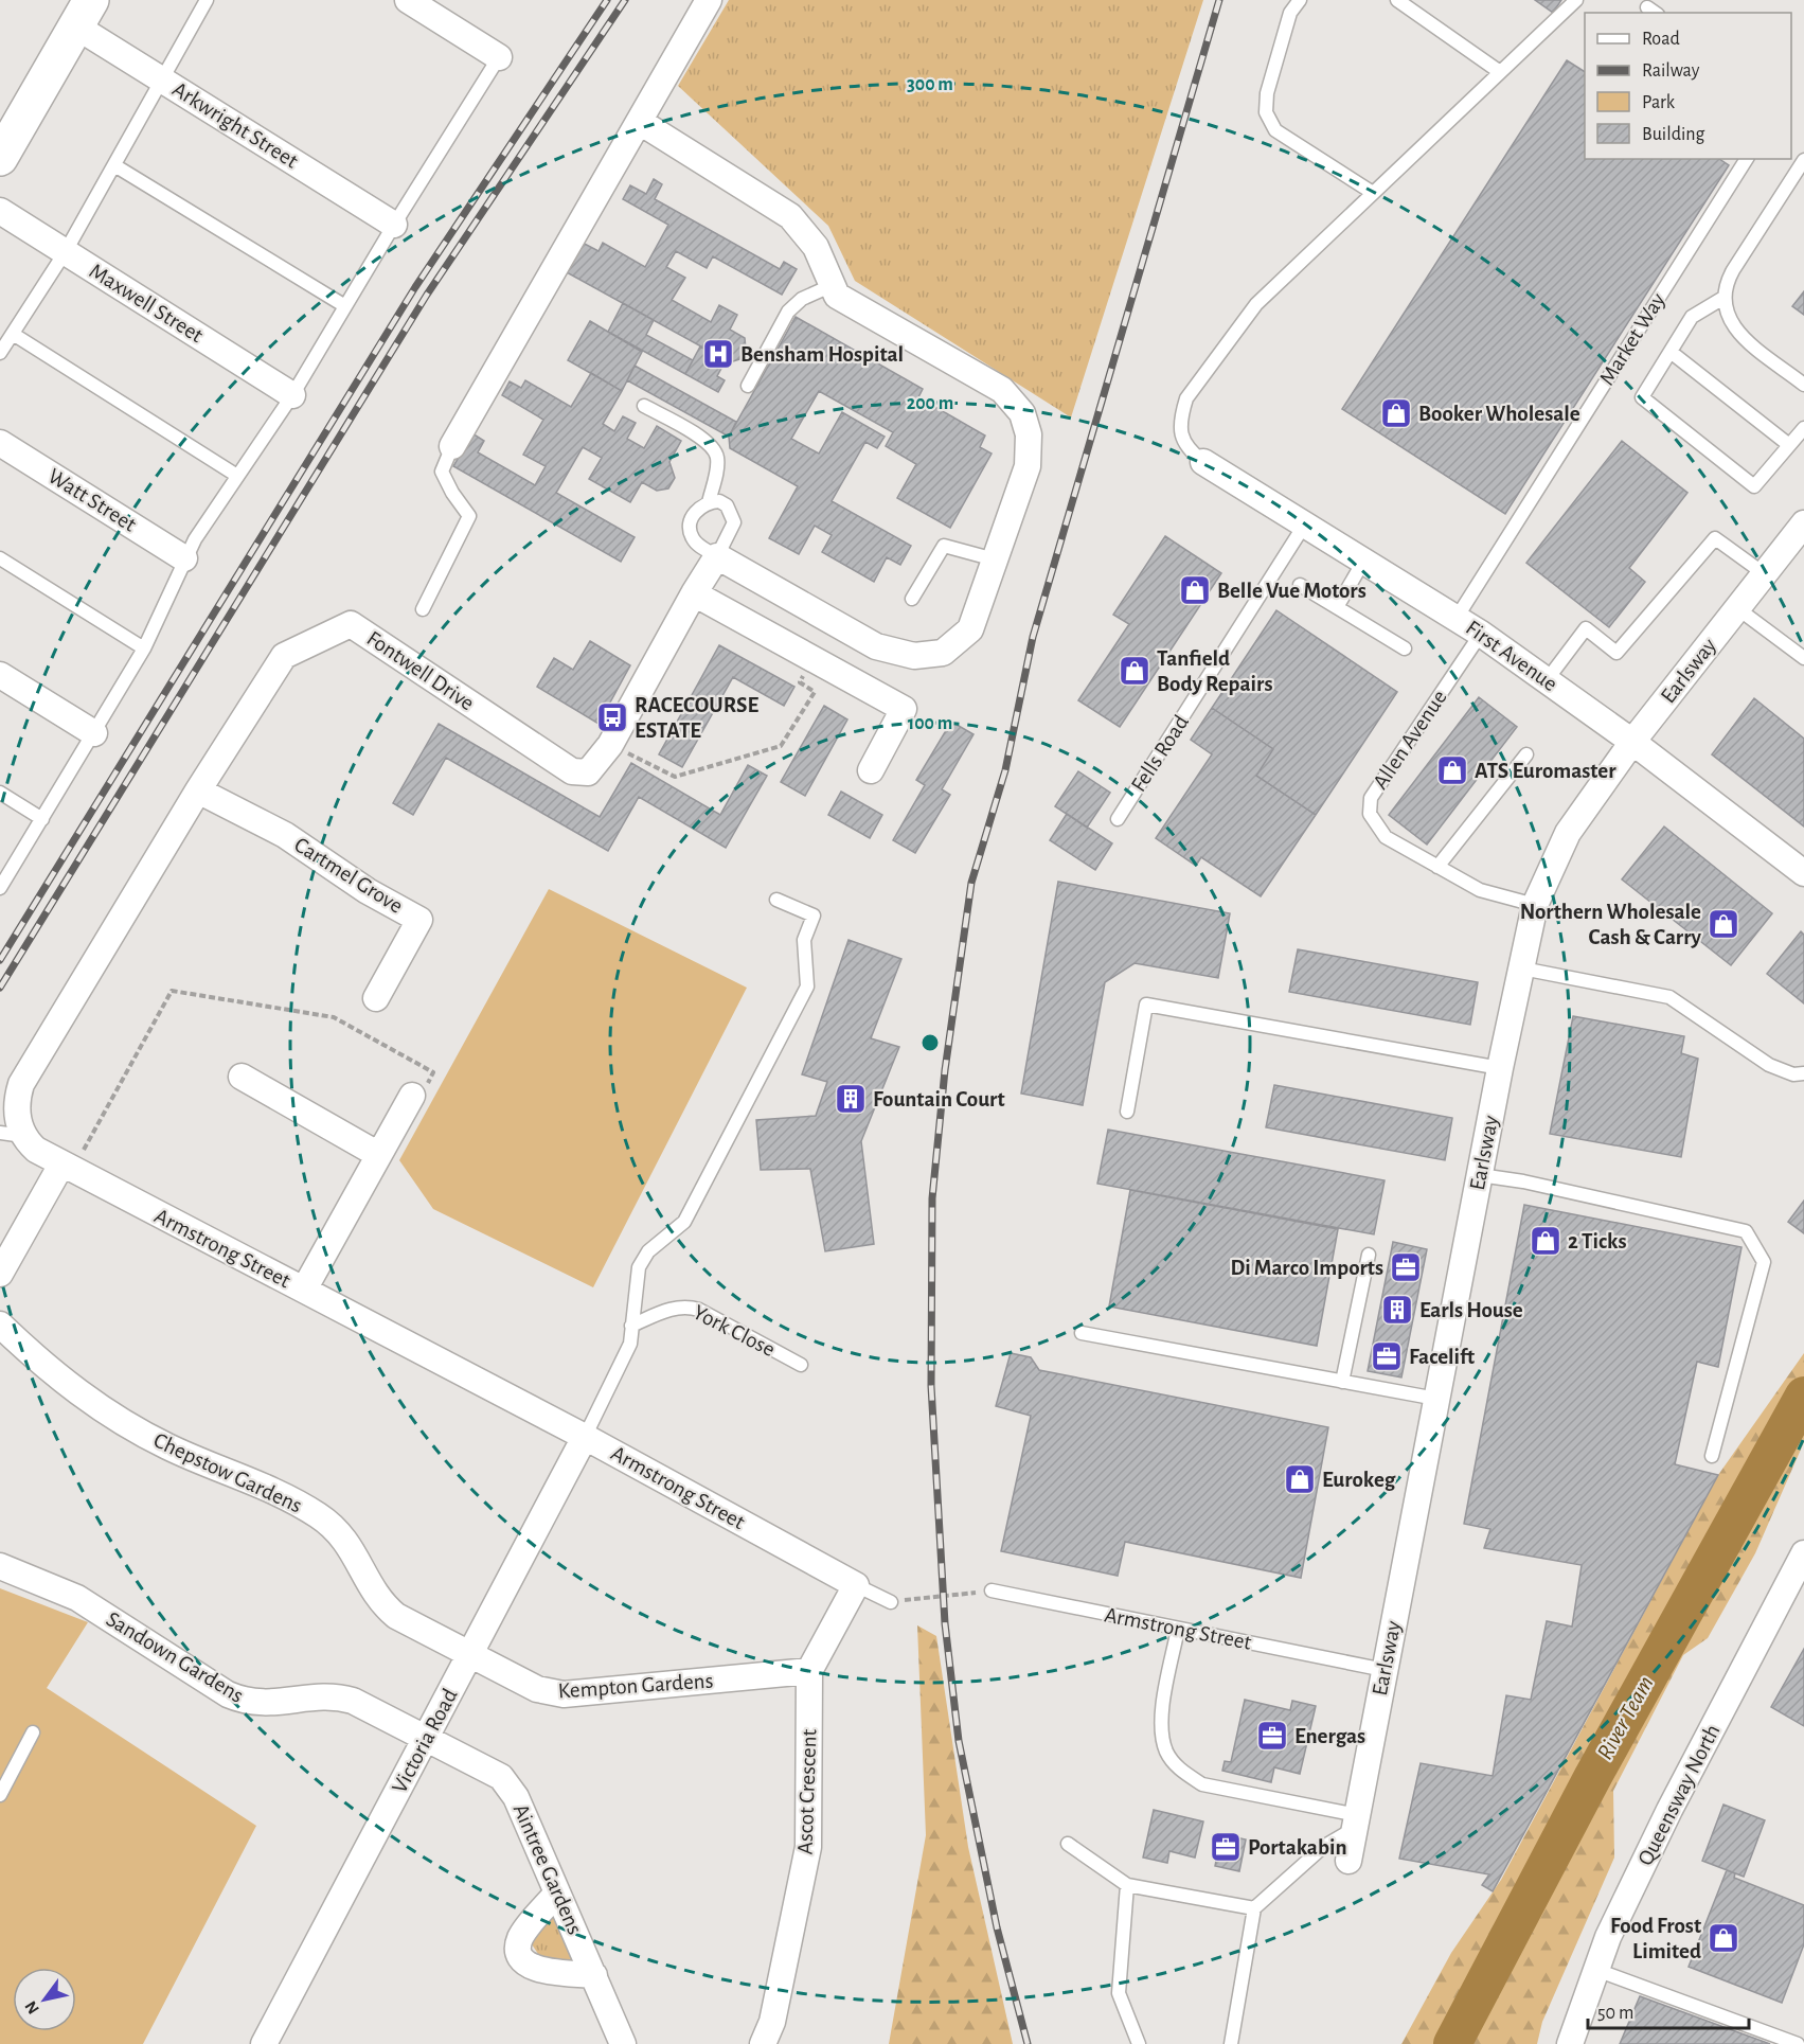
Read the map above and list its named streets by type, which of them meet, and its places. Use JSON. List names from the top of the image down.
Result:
{
  "streets": {
    "street": [
      "Arkwright Street",
      "Maxwell Street",
      "Watt Street",
      "First Avenue",
      "Fontwell Drive",
      "Earlsway",
      "Cartmel Grove",
      "Armstrong Street",
      "Chepstow Gardens",
      "Sandown Gardens",
      "Kempton Gardens",
      "Victoria Road",
      "Ascot Crescent",
      "Queensway North",
      "Aintree Gardens"
    ],
    "lane": [
      "Market Way",
      "Allen Avenue",
      "Fells Road",
      "York Close"
    ]
  },
  "crossings": [
    ["Market Way", "First Avenue"],
    ["First Avenue", "Earlsway"],
    ["First Avenue", "Allen Avenue"],
    ["First Avenue", "Fells Road"],
    ["Fontwell Drive", "Cartmel Grove"],
    ["Fontwell Drive", "Armstrong Street"],
    ["Earlsway", "Allen Avenue"],
    ["Earlsway", "Armstrong Street"],
    ["Armstrong Street", "Victoria Road"],
    ["Armstrong Street", "Ascot Crescent"],
    ["Chepstow Gardens", "Kempton Gardens"],
    ["Chepstow Gardens", "Victoria Road"],
    ["Sandown Gardens", "Victoria Road"],
    ["Sandown Gardens", "Aintree Gardens"],
    ["Kempton Gardens", "Victoria Road"],
    ["Kempton Gardens", "Ascot Crescent"],
    ["Victoria Road", "Aintree Gardens"]
  ],
  "water": ["River Team"],
  "places": {
    "hospital": ["Bensham Hospital"],
    "shop": [
      "Booker Wholesale",
      "Belle Vue Motors",
      "Tanfield Body Repairs",
      "ATS Euromaster",
      "Northern Wholesale Cash & Carry",
      "2 Ticks",
      "Eurokeg",
      "Food Frost Limited"
    ],
    "bus stop": ["RACECOURSE ESTATE"],
    "building": ["Fountain Court", "Earls House"],
    "office": [
      "Di Marco Imports",
      "Facelift",
      "Energas",
      "Portakabin"
    ]
  },
  "legend": [
    "Road",
    "Railway",
    "Park",
    "Building"
  ],
  "scale_bar": "50 m",
  "north": "bottom left",
  "rings": ["300 m", "200 m", "100 m"]
}
